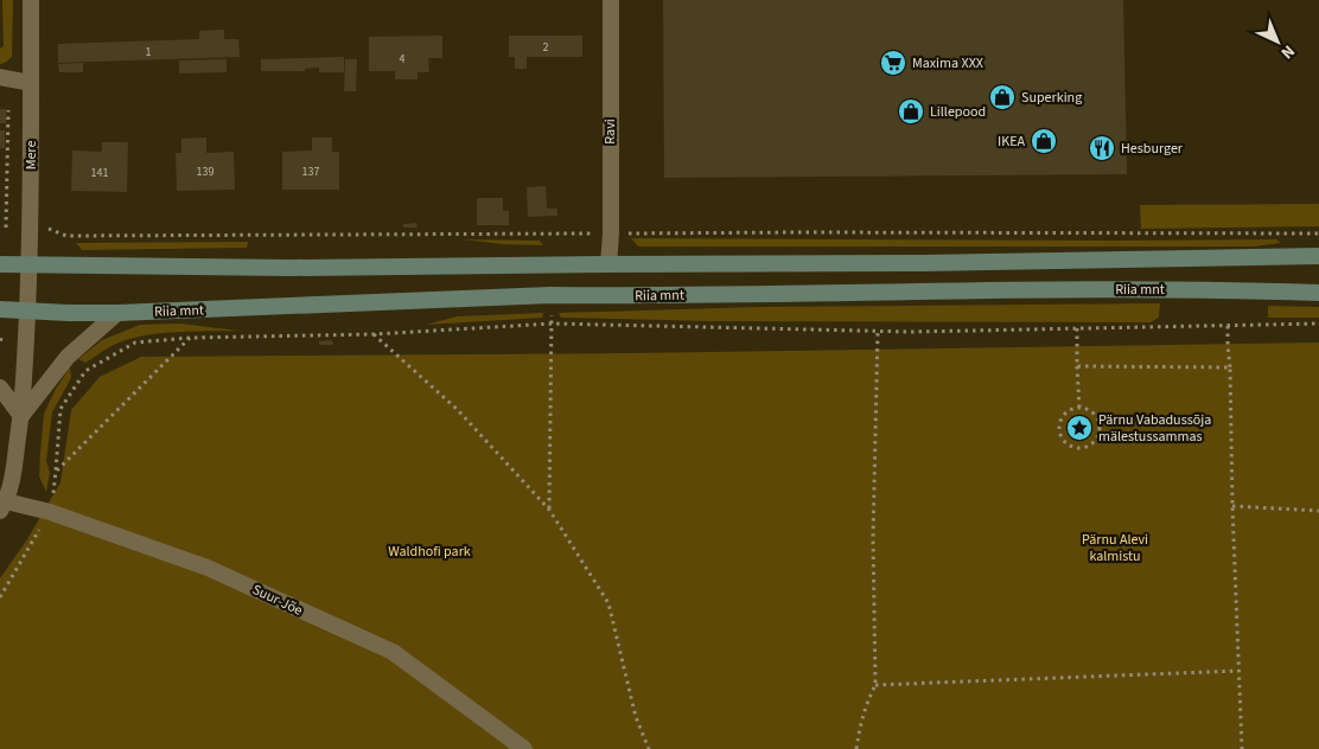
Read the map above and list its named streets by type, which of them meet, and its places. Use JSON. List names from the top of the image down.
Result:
{
  "streets": {
    "main road": ["Riia mnt"],
    "street": ["Ravi", "Mere", "Suur-Jõe"]
  },
  "crossings": [
    ["Ravi", "Riia mnt"],
    ["Mere", "Riia mnt"],
    ["Mere", "Suur-Jõe"],
    ["Riia mnt", "Suur-Jõe"]
  ],
  "parks": ["Pärnu Alevi kalmistu", "Waldhofi park"],
  "places": {
    "supermarket": ["Maxima XXX"],
    "shop": ["Superking", "Lillepood", "IKEA"],
    "restaurant": ["Hesburger"],
    "place": ["Pärnu Vabadussõja mälestussammas"]
  },
  "house_numbers": [
    "2",
    "1",
    "4",
    "139",
    "137",
    "141"
  ],
  "north": "bottom right"
}
